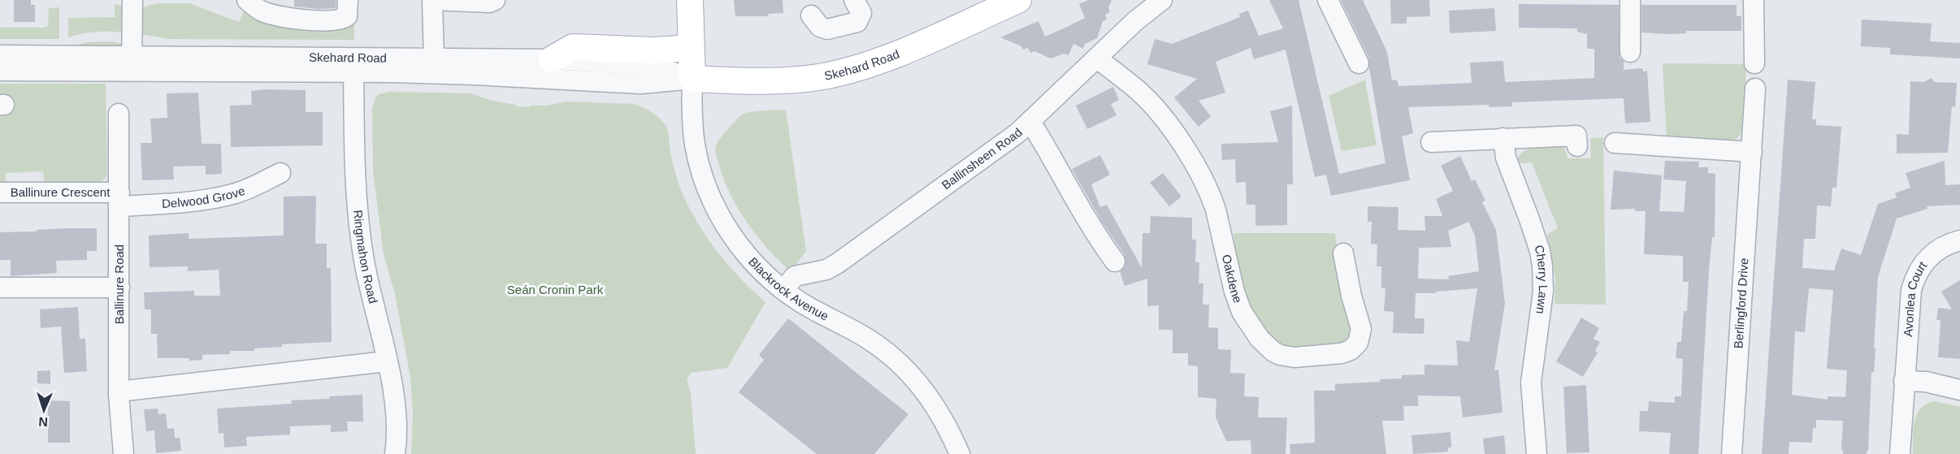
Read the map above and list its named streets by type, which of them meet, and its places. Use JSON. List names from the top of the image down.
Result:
{
  "streets": {
    "main road": ["Skehard Road"],
    "street": [
      "Ballinsheen Road",
      "Ballinure Crescent",
      "Delwood Grove",
      "Ringmahon Road",
      "Cherry Lawn",
      "Oakdene",
      "Ballinure Road",
      "Blackrock Avenue",
      "Avonlea Court",
      "Berlingford Drive"
    ]
  },
  "crossings": [
    ["Skehard Road", "Ringmahon Road"],
    ["Skehard Road", "Blackrock Avenue"],
    ["Ballinsheen Road", "Oakdene"],
    ["Ballinsheen Road", "Blackrock Avenue"],
    ["Ballinure Crescent", "Delwood Grove"],
    ["Ballinure Crescent", "Ballinure Road"],
    ["Delwood Grove", "Ballinure Road"]
  ],
  "parks": ["Seán Cronin Park"],
  "north": "bottom"
}
